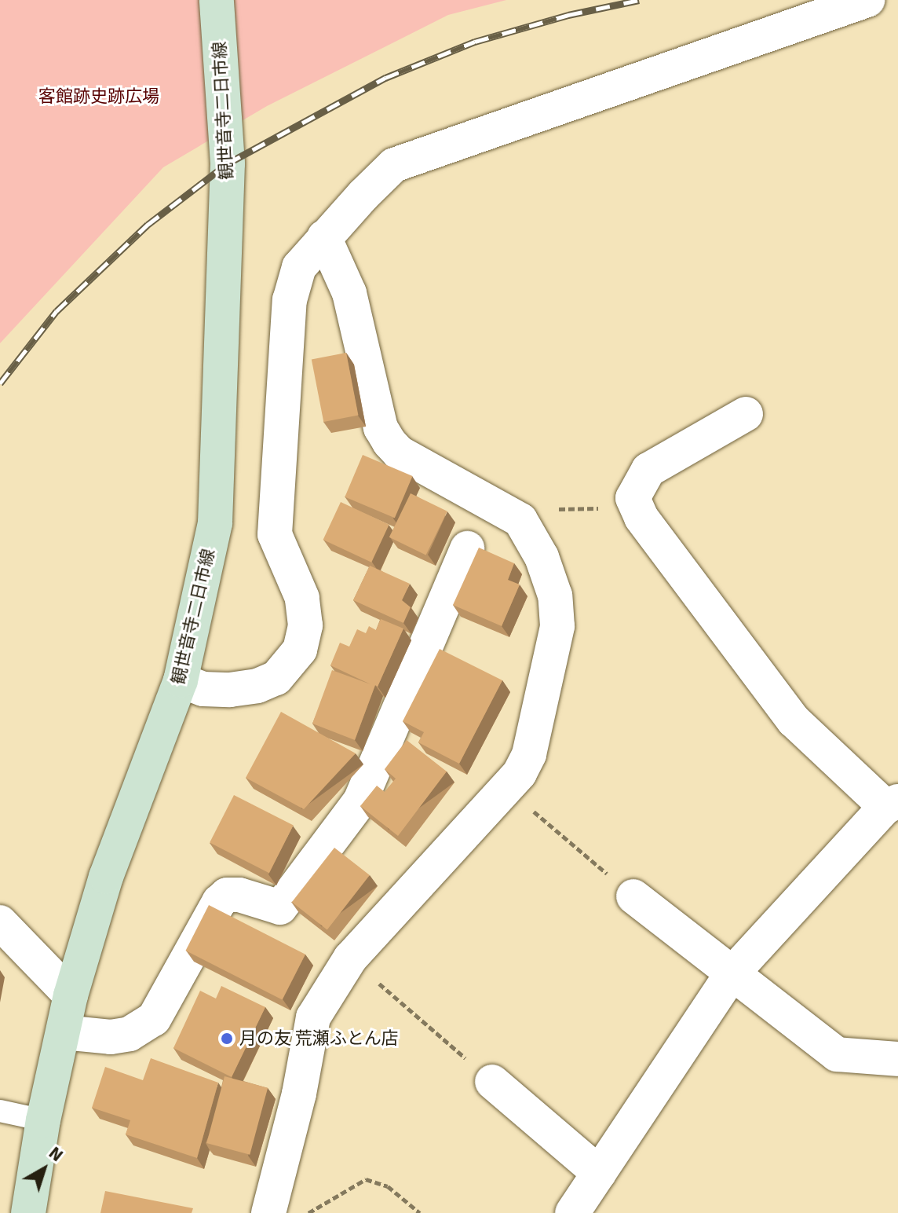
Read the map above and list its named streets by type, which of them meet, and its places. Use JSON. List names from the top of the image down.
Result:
{
  "streets": {
    "main road": ["観世音寺二日市線"]
  },
  "parks": ["客館跡史跡広場"],
  "places": ["月の友 荒瀬ふとん店"],
  "north": "top right"
}
